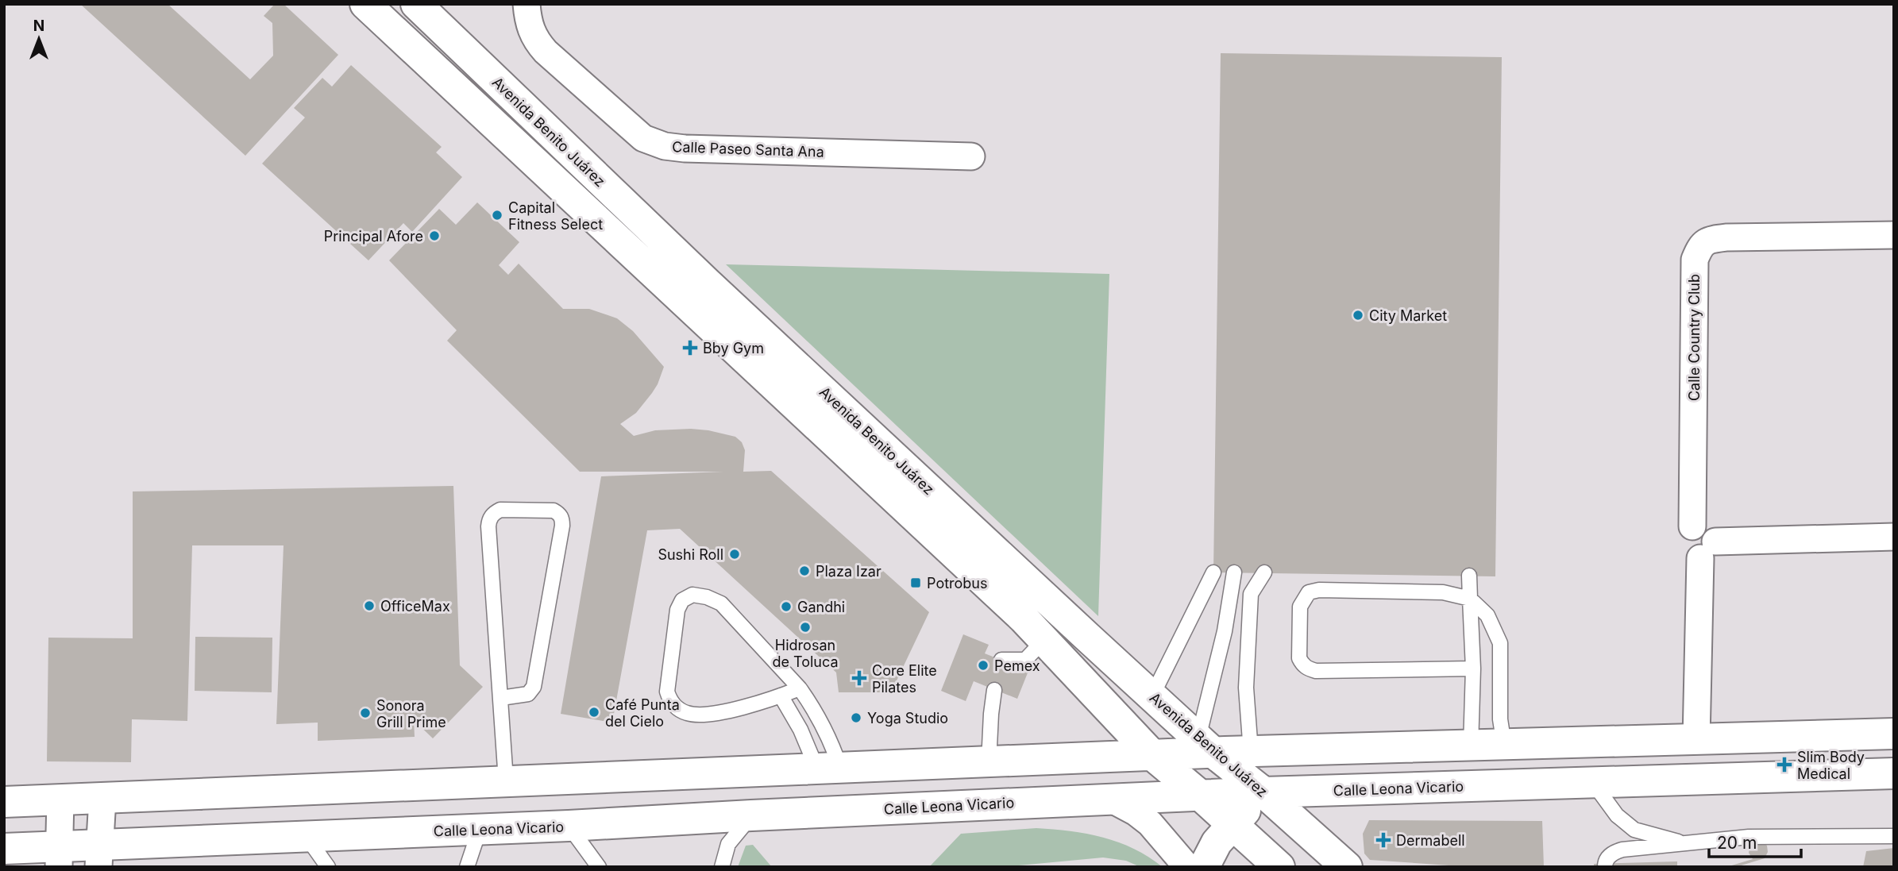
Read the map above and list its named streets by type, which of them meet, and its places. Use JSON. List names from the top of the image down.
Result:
{
  "streets": {
    "main road": ["Avenida Benito Juárez", "Calle Leona Vicario"],
    "street": ["Calle Paseo Santa Ana", "Calle Country Club"]
  },
  "crossings": [
    ["Avenida Benito Juárez", "Calle Leona Vicario"]
  ],
  "places": {
    "other": [
      "Capital Fitness Select",
      "Principal Afore",
      "City Market",
      "Sushi Roll",
      "Plaza Izar",
      "OfficeMax",
      "Gandhi",
      "Hidrosan de Toluca",
      "Pemex",
      "Café Punta del Cielo",
      "Sonora Grill Prime",
      "Yoga Studio"
    ],
    "health": [
      "Bby Gym",
      "Core Elite Pilates",
      "Slim Body Medical",
      "Dermabell"
    ],
    "transit": ["Potrobus"]
  },
  "scale_bar": "20 m",
  "north": "top"
}
